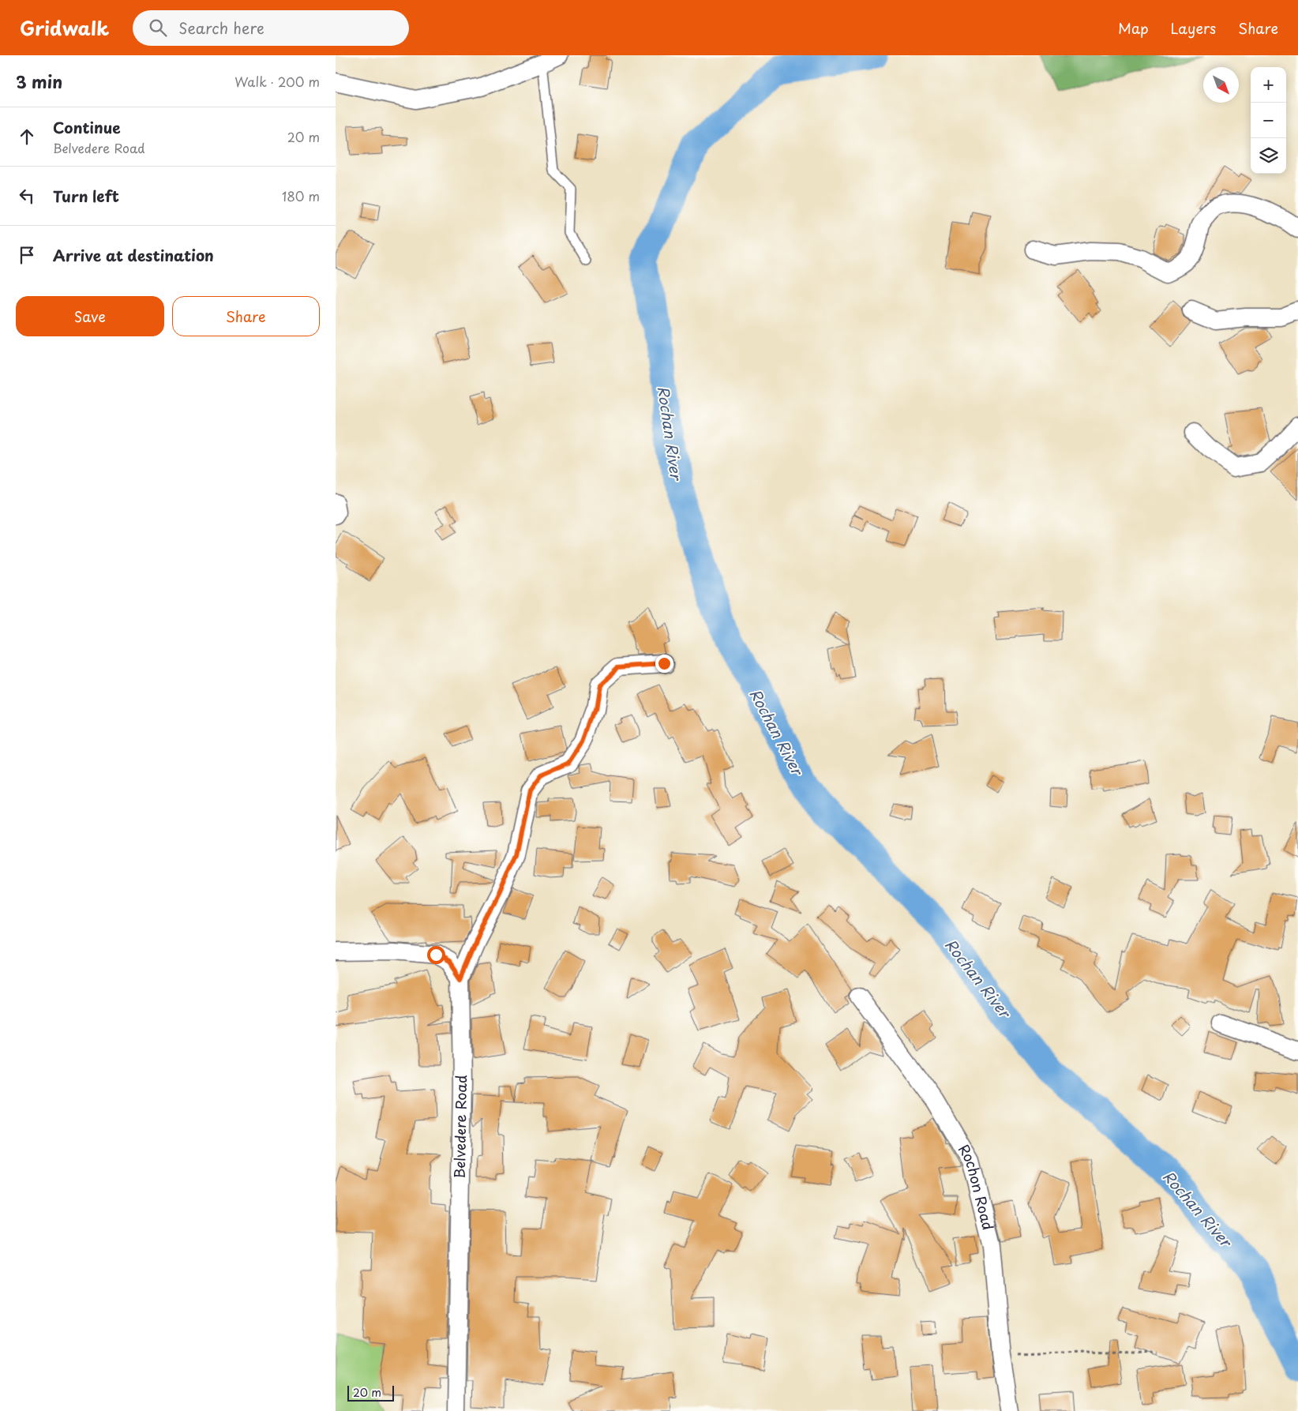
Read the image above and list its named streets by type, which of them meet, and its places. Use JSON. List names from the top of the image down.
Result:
{
  "streets": {
    "street": ["Belvedere Road", "Rochon Road"]
  },
  "water": ["Rochan River"],
  "scale_bar": "20 m",
  "north": "bottom right",
  "page": {
    "header": "Gridwalk",
    "search": "Search here",
    "nav": ["Map", "Layers", "Share"],
    "heading": ["3 min", "Walk · 200 m"],
    "map_buttons": ["+", "−"],
    "list": [
      ["Continue", "Belvedere Road", "20 m"],
      ["Turn left", "180 m"],
      "Arrive at destination"
    ],
    "buttons": ["Save", "Share"],
    "scale": "20 m"
  }
}
